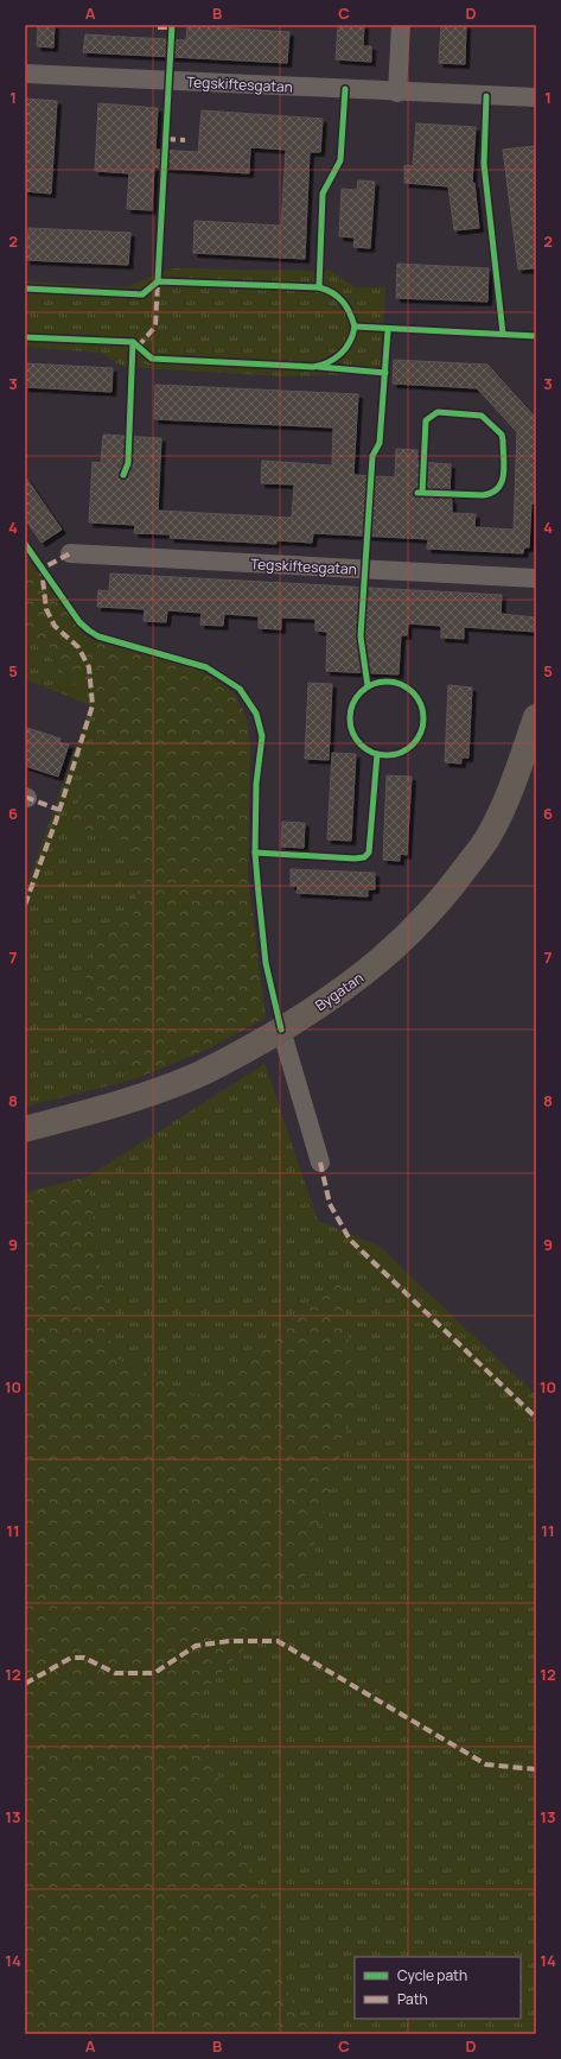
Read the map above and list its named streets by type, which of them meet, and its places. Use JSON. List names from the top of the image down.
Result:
{
  "streets": {
    "street": ["Tegskiftesgatan", "Bygatan"]
  },
  "legend": ["Cycle path", "Path"],
  "grid": {
    "columns": [
      "A",
      "B",
      "C",
      "D"
    ],
    "rows": [
      "1",
      "2",
      "3",
      "4",
      "5",
      "6",
      "7",
      "8",
      "9",
      "10",
      "11",
      "12",
      "13",
      "14"
    ]
  }
}
